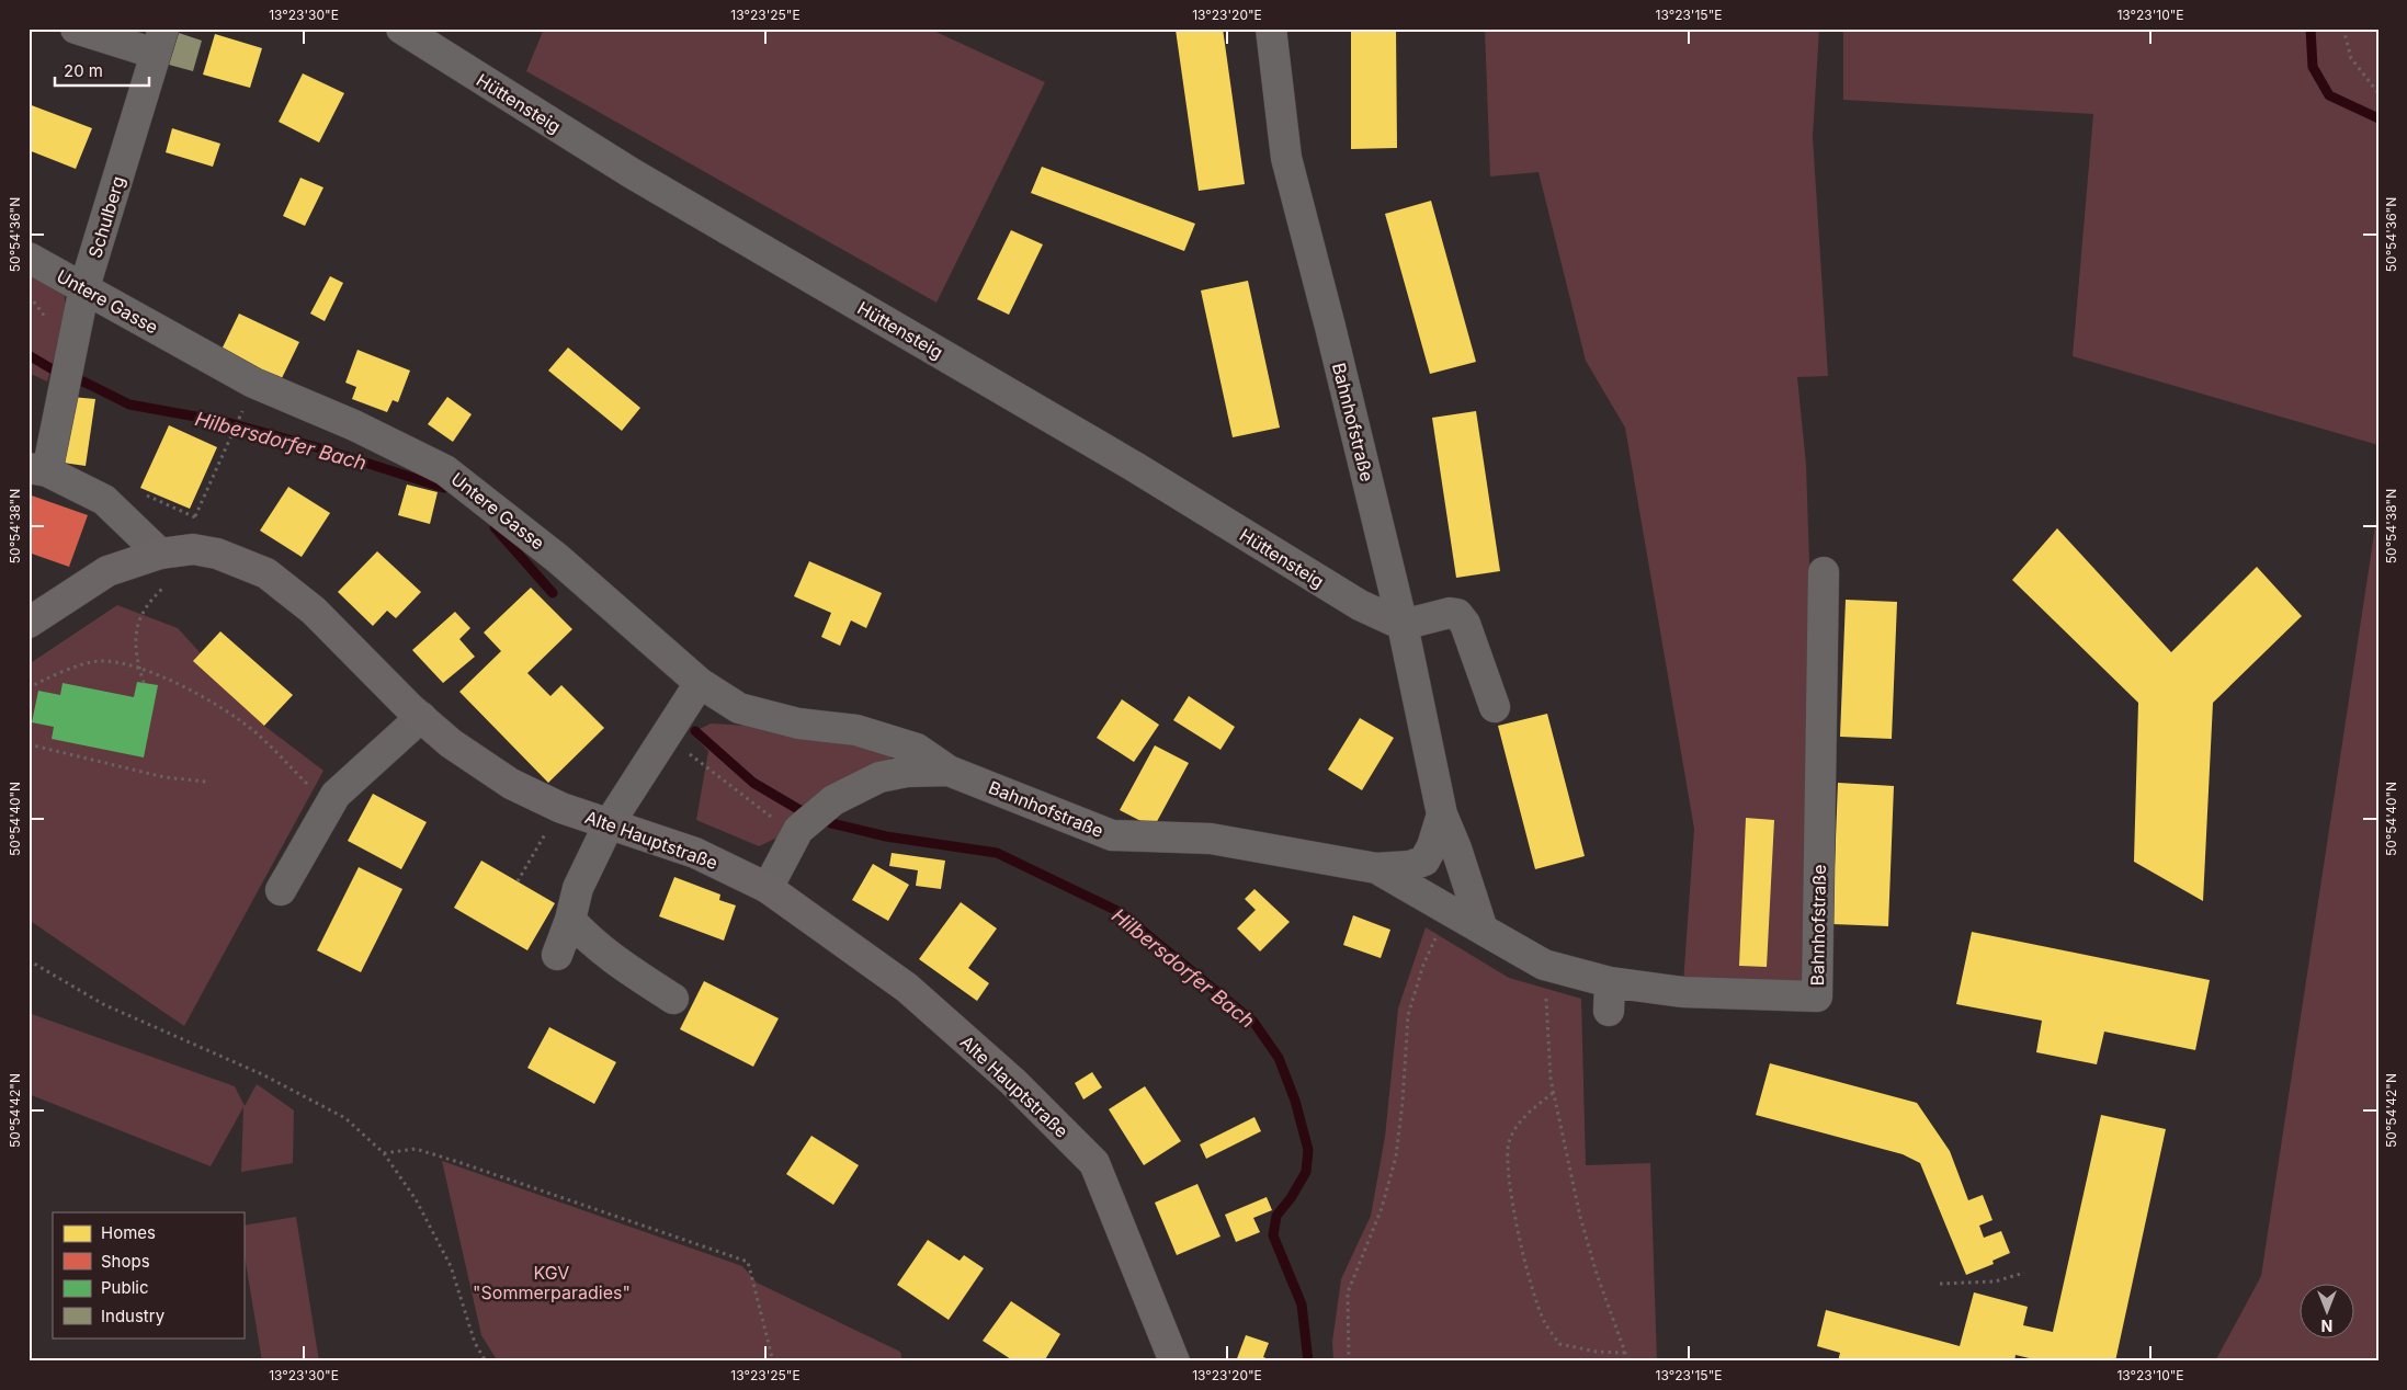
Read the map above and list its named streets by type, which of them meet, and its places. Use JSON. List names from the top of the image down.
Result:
{
  "streets": {
    "main road": ["Alte Hauptstraße"],
    "street": [
      "Hüttensteig",
      "Schulberg",
      "Untere Gasse",
      "Bahnhofstraße"
    ]
  },
  "crossings": [
    ["Hüttensteig", "Bahnhofstraße"],
    ["Schulberg", "Untere Gasse"],
    ["Untere Gasse", "Bahnhofstraße"],
    ["Bahnhofstraße", "Alte Hauptstraße"]
  ],
  "water": ["Hilbersdorfer Bach"],
  "parks": ["KGV \"Sommerparadies\""],
  "legend": [
    "Homes",
    "Shops",
    "Public",
    "Industry"
  ],
  "scale_bar": "20 m",
  "north": "bottom",
  "coordinates": [
    "13°23'30\"E",
    "13°23'25\"E",
    "13°23'20\"E",
    "13°23'15\"E",
    "13°23'10\"E",
    "50°54'36\"N",
    "50°54'38\"N",
    "50°54'40\"N",
    "50°54'42\"N"
  ]
}
